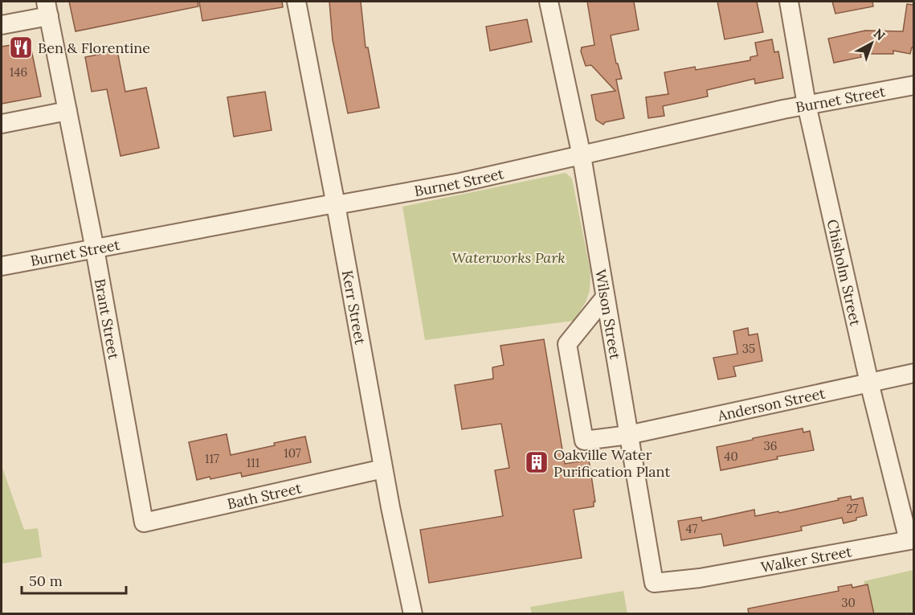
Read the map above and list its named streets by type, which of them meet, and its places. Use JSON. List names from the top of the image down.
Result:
{
  "streets": {
    "street": [
      "Burnet Street",
      "Chisholm Street",
      "Kerr Street",
      "Wilson Street",
      "Brant Street",
      "Anderson Street",
      "Bath Street",
      "Walker Street"
    ]
  },
  "crossings": [
    ["Burnet Street", "Chisholm Street"],
    ["Burnet Street", "Kerr Street"],
    ["Burnet Street", "Wilson Street"],
    ["Burnet Street", "Brant Street"],
    ["Chisholm Street", "Anderson Street"],
    ["Chisholm Street", "Walker Street"],
    ["Kerr Street", "Bath Street"],
    ["Wilson Street", "Anderson Street"],
    ["Wilson Street", "Walker Street"],
    ["Brant Street", "Bath Street"]
  ],
  "parks": ["Waterworks Park"],
  "places": {
    "restaurant": ["Ben & Florentine"],
    "building": ["Oakville Water Purification Plant"]
  },
  "house_numbers": [
    "146",
    "35",
    "36",
    "107",
    "40",
    "117",
    "111",
    "27",
    "47",
    "30"
  ],
  "scale_bar": "50 m",
  "north": "top right"
}
